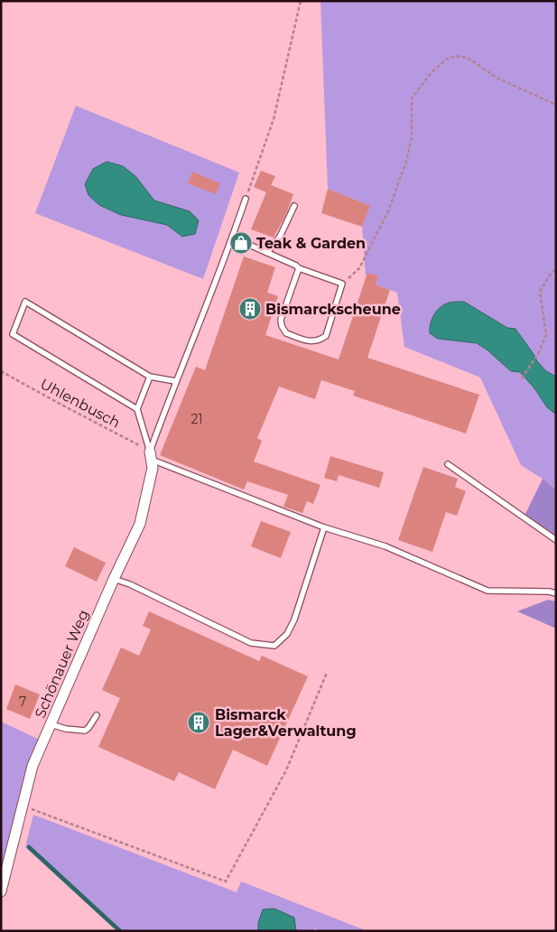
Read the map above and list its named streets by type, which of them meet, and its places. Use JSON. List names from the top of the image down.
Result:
{
  "streets": {
    "street": ["Schönauer Weg"],
    "path": ["Uhlenbusch"]
  },
  "crossings": [
    ["Uhlenbusch", "Schönauer Weg"]
  ],
  "places": {
    "shop": ["Teak & Garden"],
    "building": ["Bismarckscheune", "Bismarck Lager&Verwaltung"]
  },
  "house_numbers": ["21", "7"]
}
